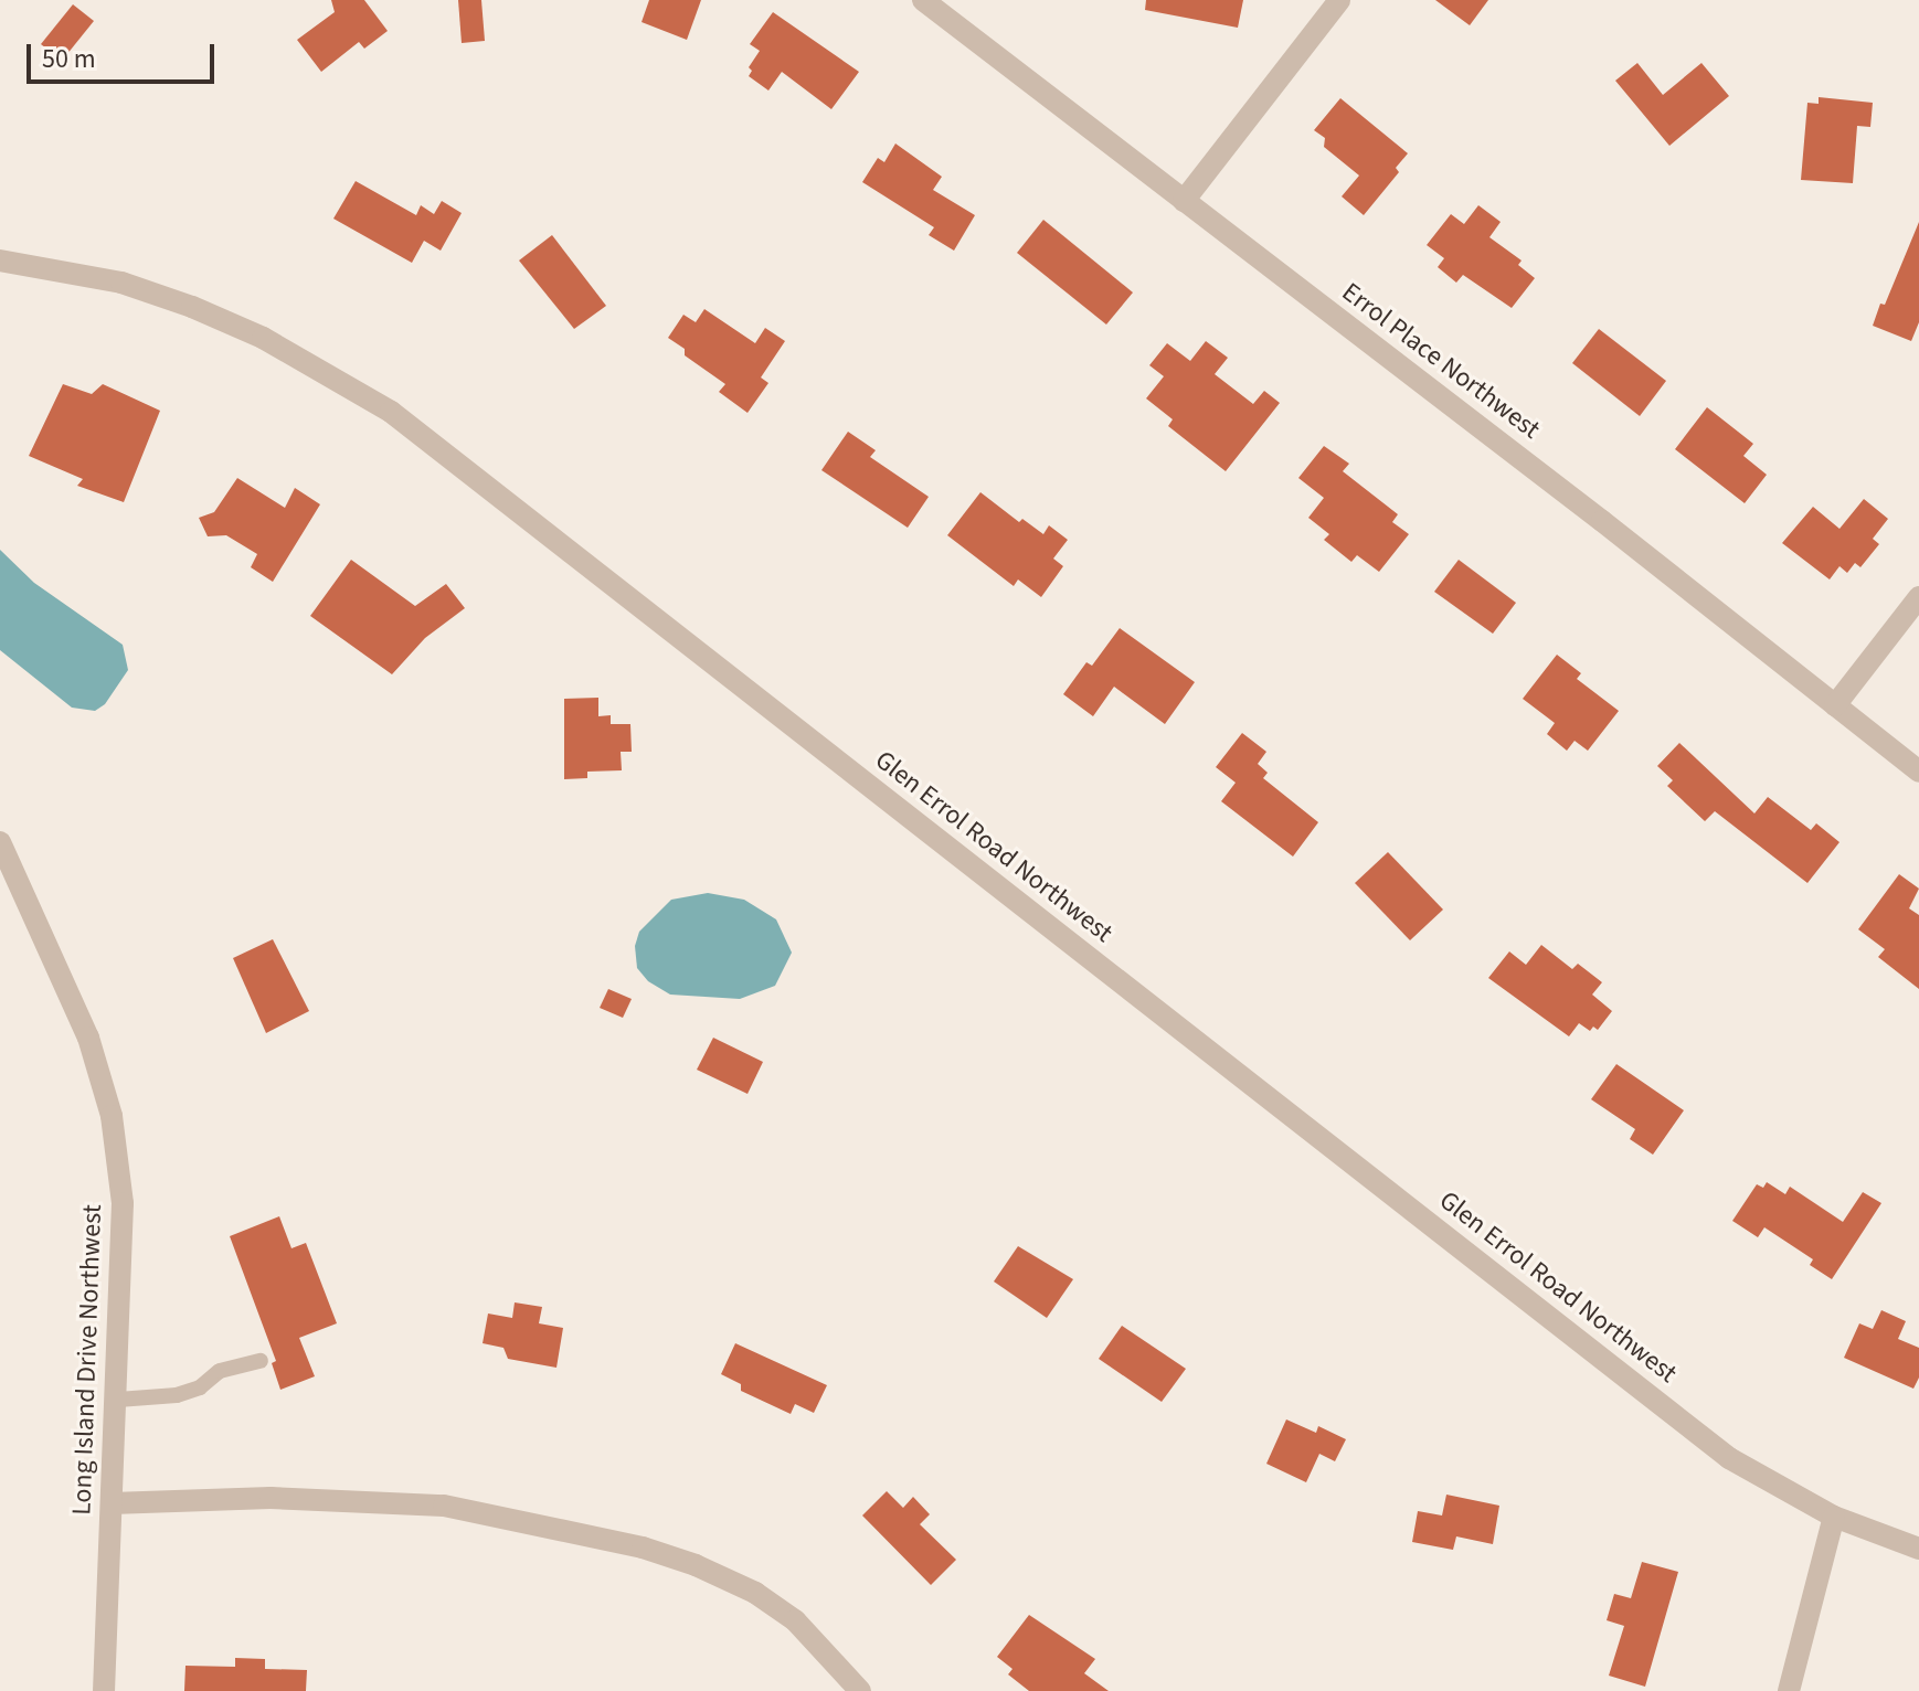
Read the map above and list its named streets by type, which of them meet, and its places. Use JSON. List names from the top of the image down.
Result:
{
  "streets": {
    "street": ["Errol Place Northwest", "Glen Errol Road Northwest", "Long Island Drive Northwest"]
  },
  "scale_bar": "50 m"
}
